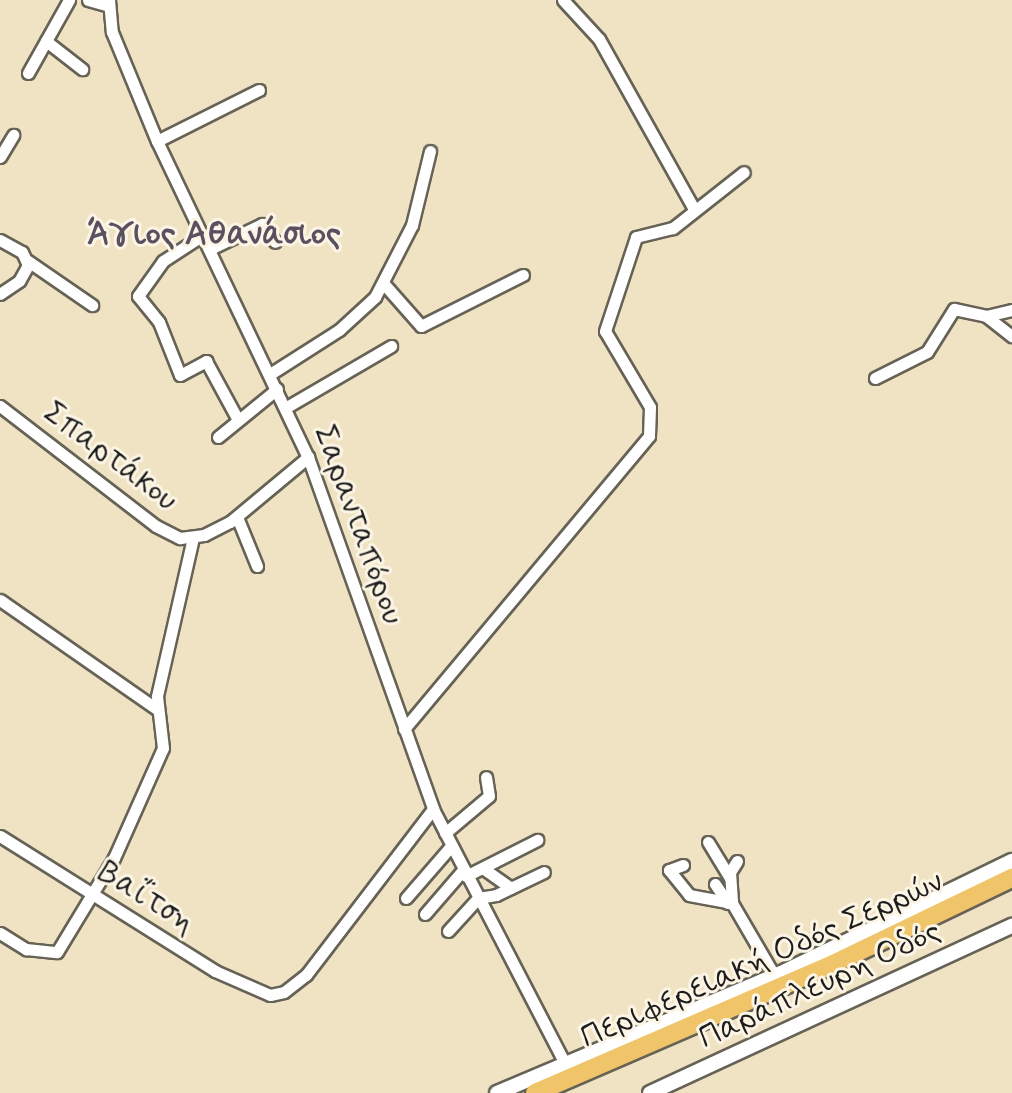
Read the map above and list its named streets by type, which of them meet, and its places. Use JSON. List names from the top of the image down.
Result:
{
  "streets": {
    "main road": ["Περιφερειακή Οδός Σερρών"],
    "street": [
      "Σπαρτάκου",
      "Σαρανταπόρου",
      "Βαΐτση",
      "Παράπλευρη Οδός"
    ]
  },
  "crossings": [
    ["Σαρανταπόρου", "Βαΐτση"],
    ["Σαρανταπόρου", "Παράπλευρη Οδός"]
  ],
  "districts": ["Άγιος Αθανάσιος"]
}
